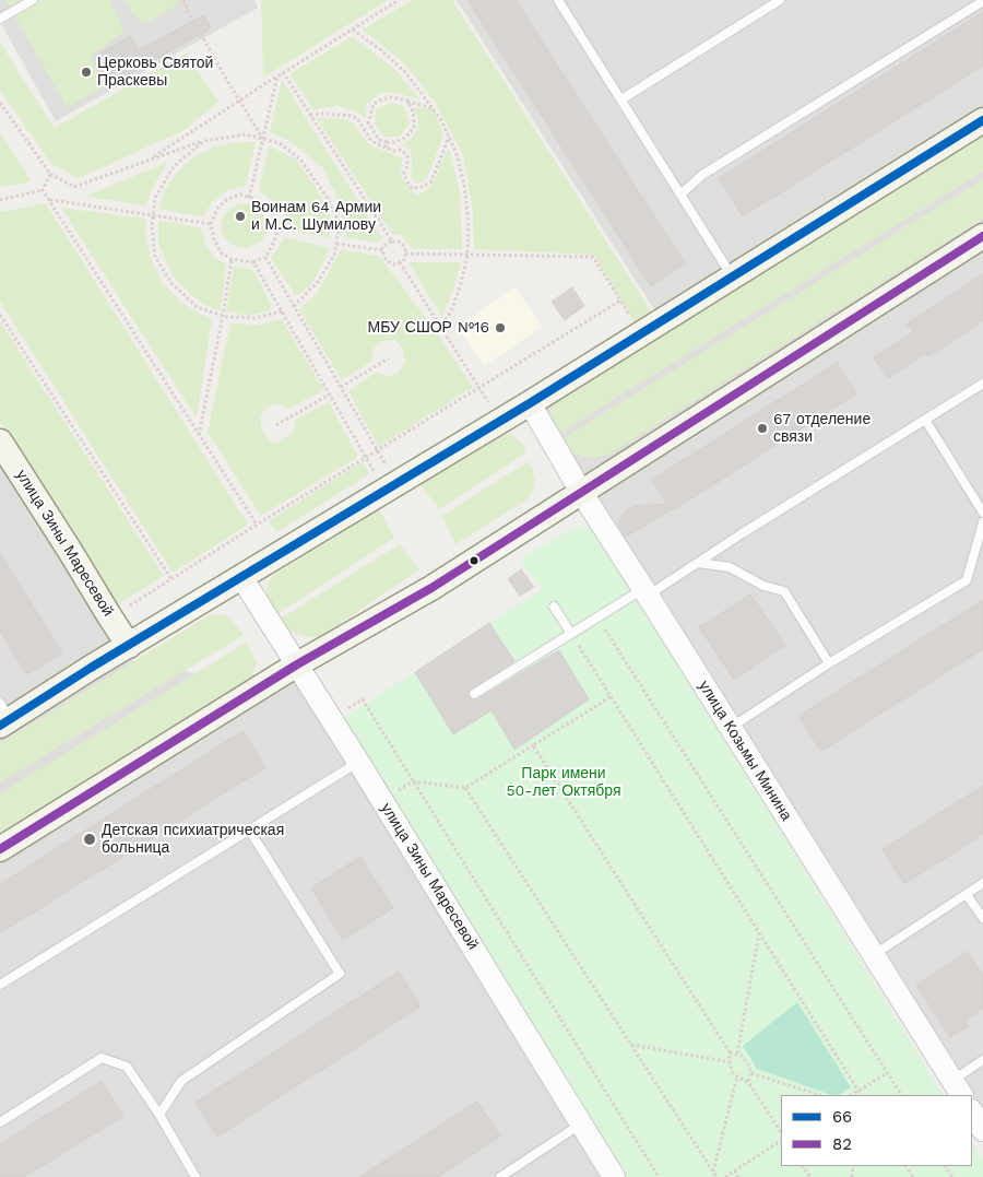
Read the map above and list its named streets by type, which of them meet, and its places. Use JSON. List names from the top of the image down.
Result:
{
  "streets": {
    "main road": ["улица Зины Маресевой"],
    "street": ["улица Козьмы Минина"]
  },
  "parks": ["Парк имени 50-лет Октября"],
  "places": [
    "Церковь Святой Праскевы",
    "Воинам 64 Армии и М.С. Шумилову",
    "МБУ СШОР №16",
    "67 отделение связи",
    "Детская психиатрическая больница"
  ],
  "lines": ["transit line 66", "transit line 82"],
  "legend": ["66", "82"]
}
